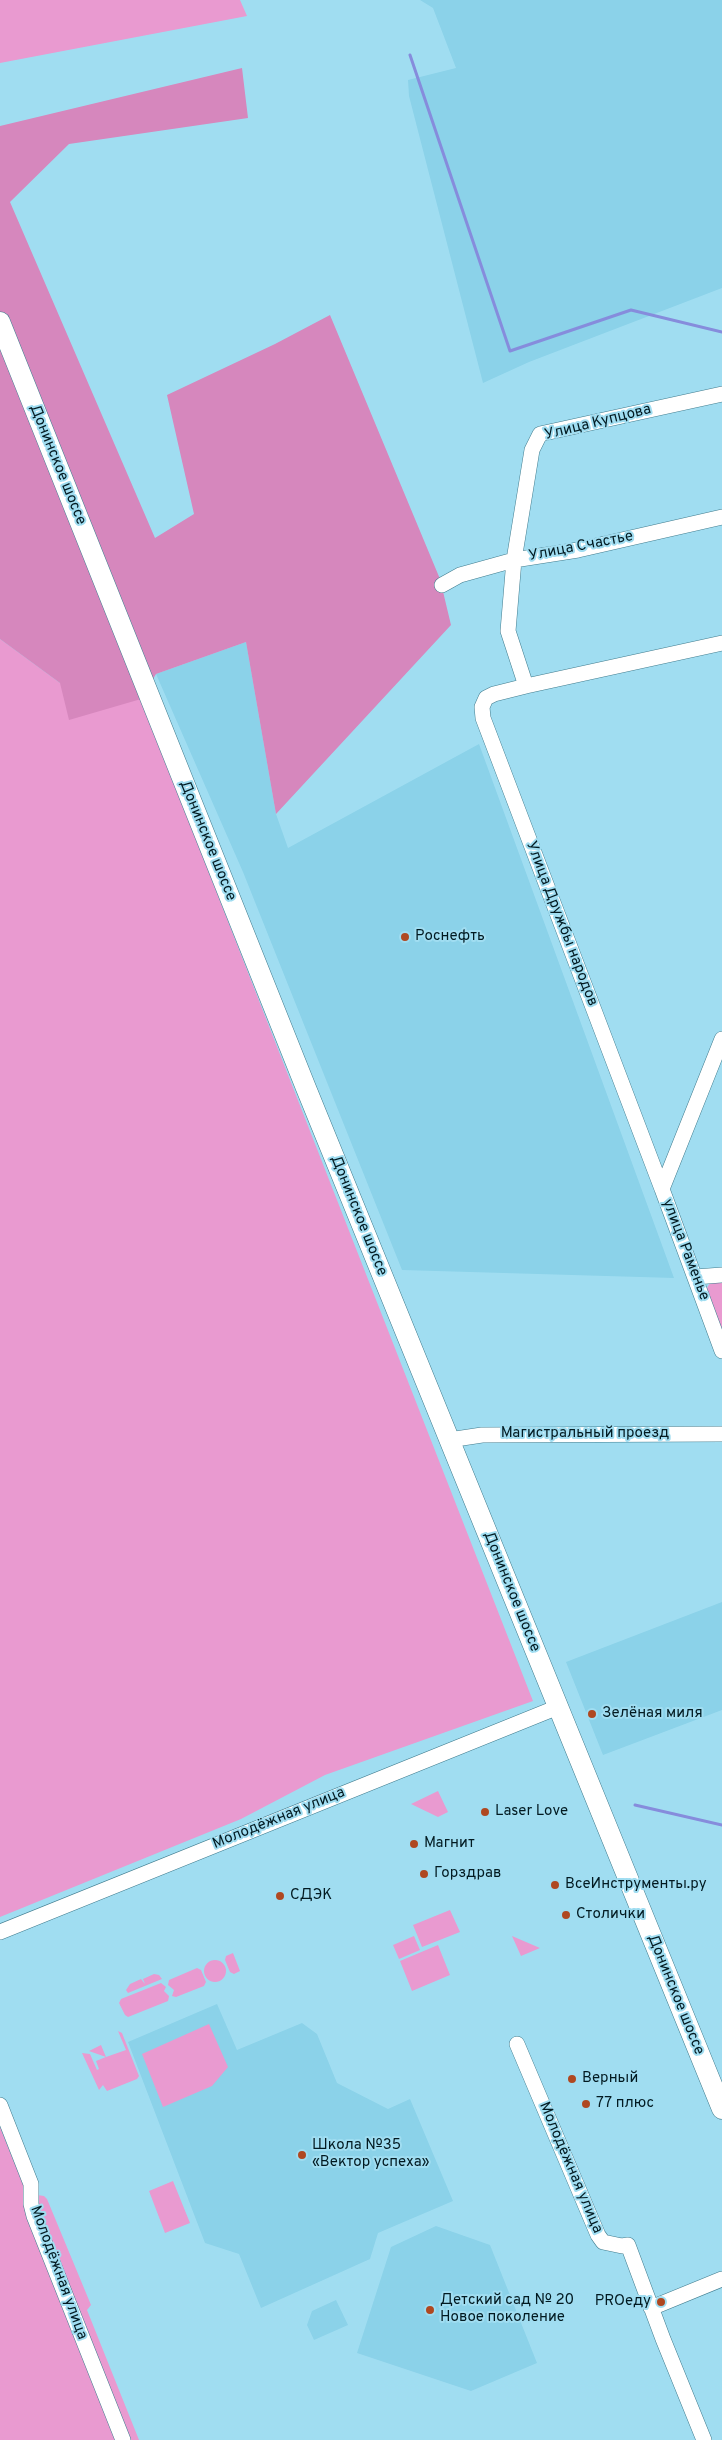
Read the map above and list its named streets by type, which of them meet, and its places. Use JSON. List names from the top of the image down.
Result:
{
  "streets": {
    "main road": ["Донинское шоссе"],
    "street": [
      "Улица Купцова",
      "Улица Счастье",
      "Улица Дружбы народов",
      "улица Раменье",
      "Магистральный проезд",
      "Молодёжная улица"
    ]
  },
  "crossings": [
    ["Улица Купцова", "Улица Счастье"],
    ["Донинское шоссе", "Магистральный проезд"],
    ["Донинское шоссе", "Молодёжная улица"],
    ["Улица Дружбы народов", "улица Раменье"]
  ],
  "places": [
    "Роснефть",
    "Зелёная миля",
    "Laser Love",
    "Магнит",
    "Горздрав",
    "ВсеИнструменты.ру",
    "СДЭК",
    "Столички",
    "Верный",
    "77 плюс",
    "Школа №35 «Вектор успеха»",
    "PROеду",
    "Детский сад № 20 Новое поколение"
  ]
}
